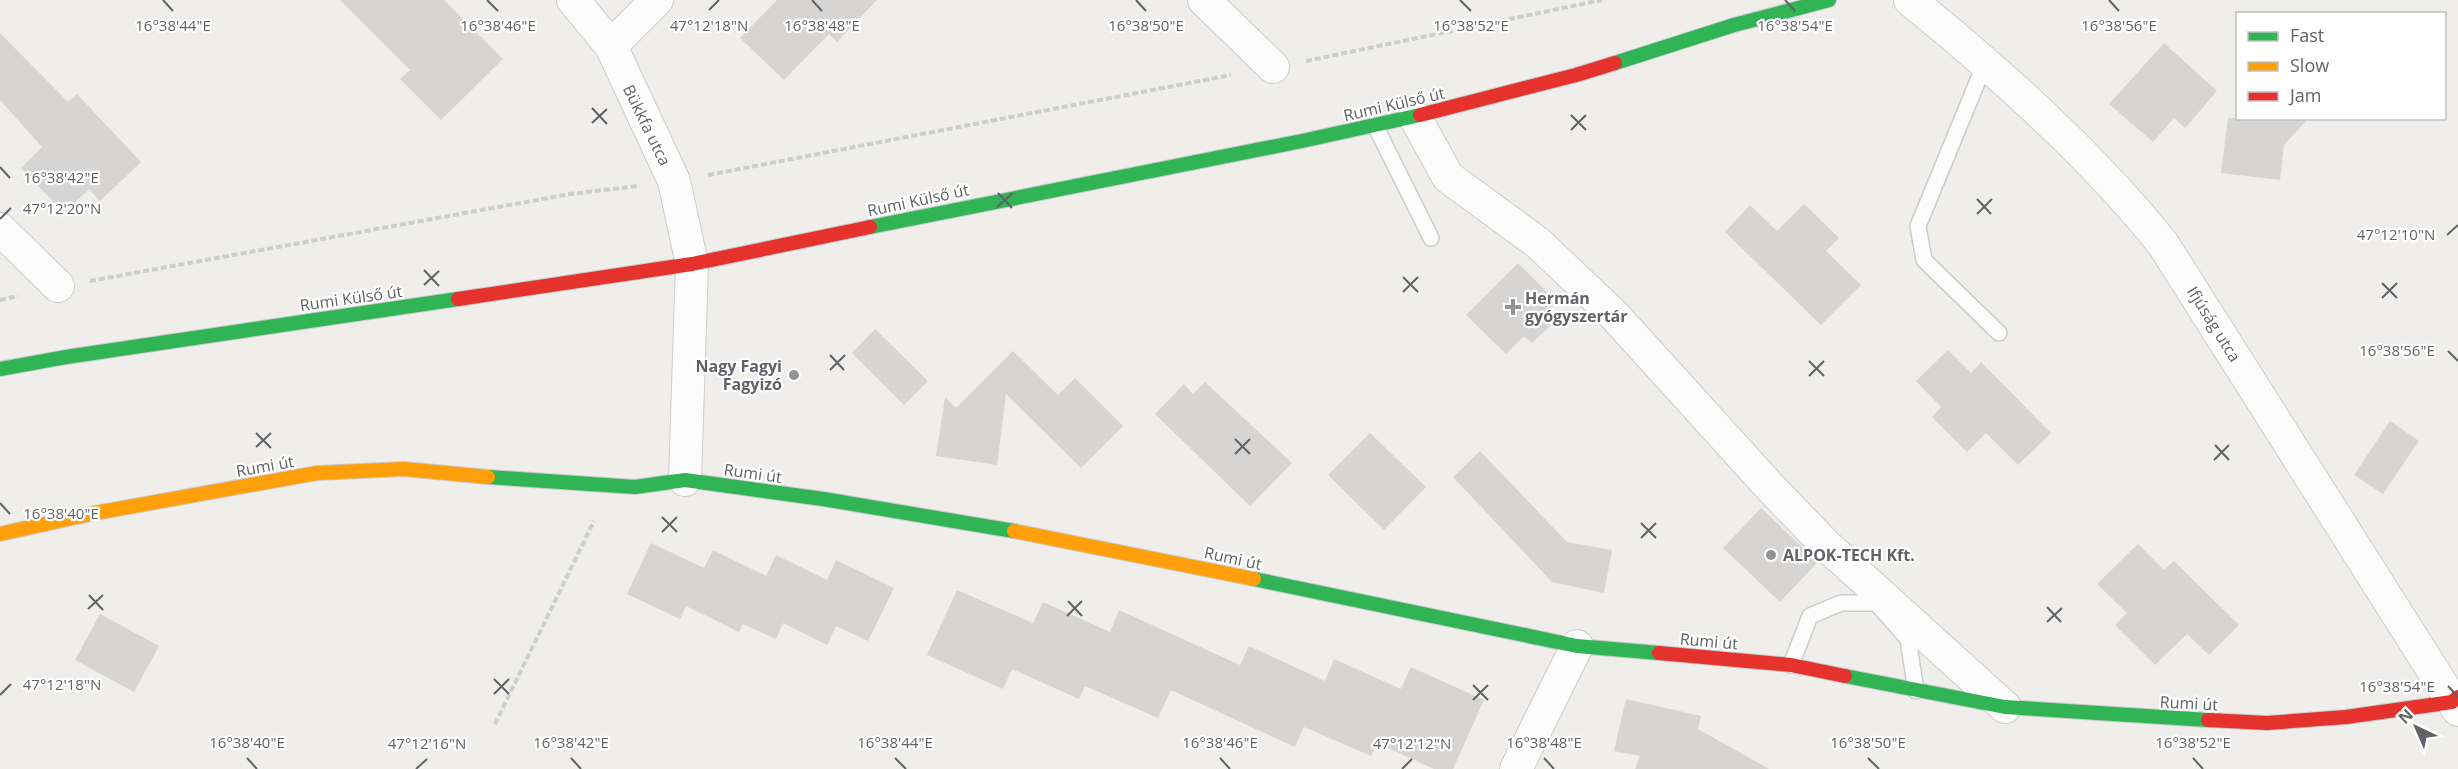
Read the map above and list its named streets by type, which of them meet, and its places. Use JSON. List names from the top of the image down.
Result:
{
  "streets": {
    "street": [
      "Rumi Külső út",
      "Bükkfa utca",
      "Ifjúság utca",
      "Rumi út"
    ]
  },
  "crossings": [
    ["Rumi Külső út", "Bükkfa utca"],
    ["Bükkfa utca", "Rumi út"],
    ["Ifjúság utca", "Rumi út"]
  ],
  "places": {
    "health": ["Hermán gyógyszertár"],
    "other": ["Nagy Fagyi Fagyizó", "ALPOK-TECH Kft."]
  },
  "legend": ["Fast", "Slow", "Jam"],
  "north": "top left",
  "coordinates": [
    "47°12'18\"N",
    "16°38'56\"E",
    "16°38'44\"E",
    "16°38'46\"E",
    "16°38'48\"E",
    "16°38'50\"E",
    "16°38'52\"E",
    "16°38'54\"E",
    "16°38'42\"E",
    "47°12'20\"N",
    "47°12'10\"N",
    "16°38'40\"E",
    "47°12'16\"N",
    "47°12'12\"N"
  ]
}
